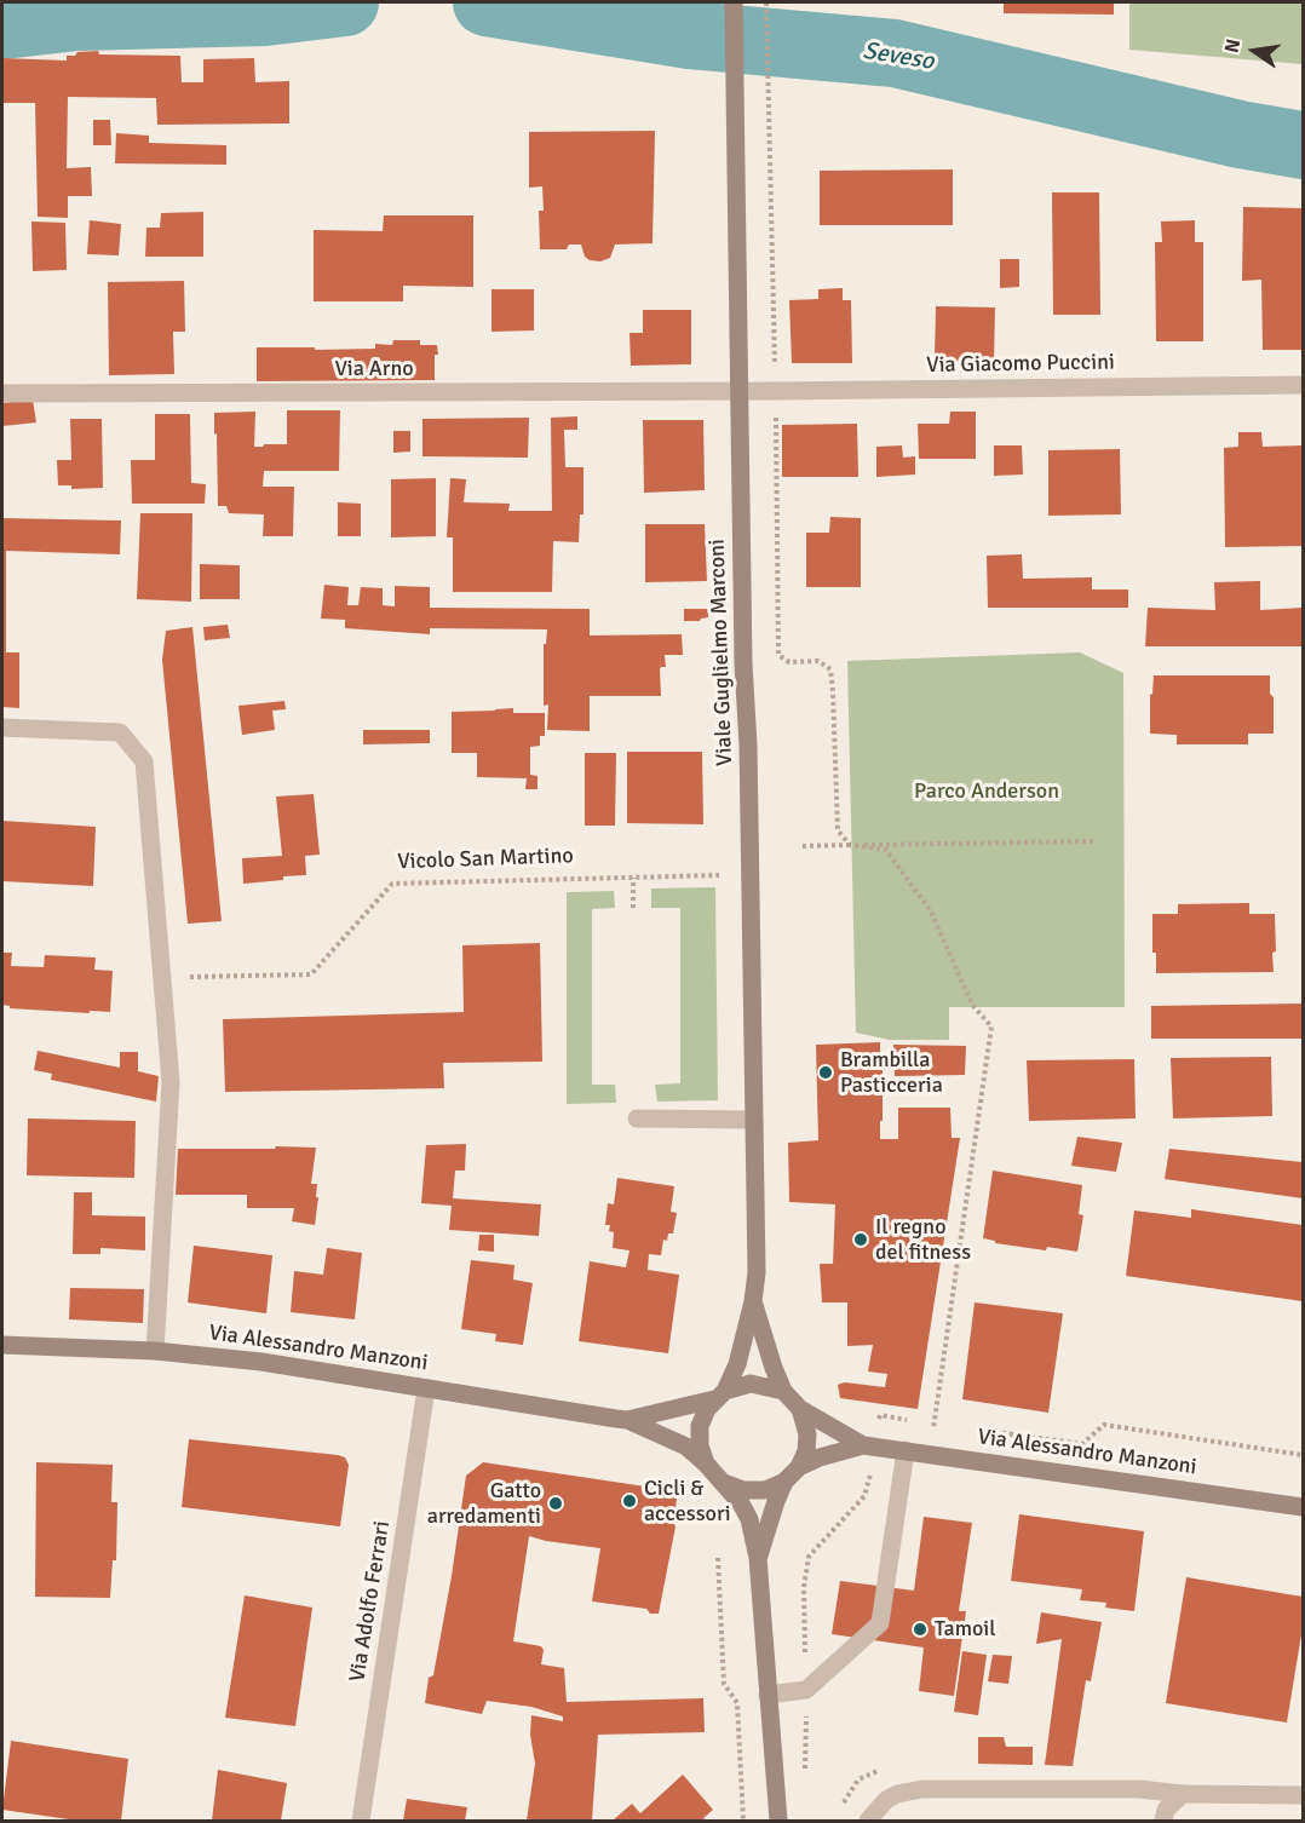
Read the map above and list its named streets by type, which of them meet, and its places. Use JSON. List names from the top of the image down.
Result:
{
  "streets": {
    "street": [
      "Via Giacomo Puccini",
      "Via Arno",
      "Viale Guglielmo Marconi",
      "Via Alessandro Manzoni",
      "Via Adolfo Ferrari"
    ],
    "path": ["Vicolo San Martino"]
  },
  "crossings": [
    ["Via Giacomo Puccini", "Via Arno"],
    ["Via Giacomo Puccini", "Viale Guglielmo Marconi"],
    ["Via Arno", "Viale Guglielmo Marconi"],
    ["Viale Guglielmo Marconi", "Via Alessandro Manzoni"],
    ["Via Alessandro Manzoni", "Via Adolfo Ferrari"]
  ],
  "water": ["Seveso"],
  "parks": ["Parco Anderson"],
  "places": [
    "Brambilla Pasticceria",
    "Il regno del fitness",
    "Cicli & accessori",
    "Gatto arredamenti",
    "Tamoil"
  ],
  "north": "left"
}
